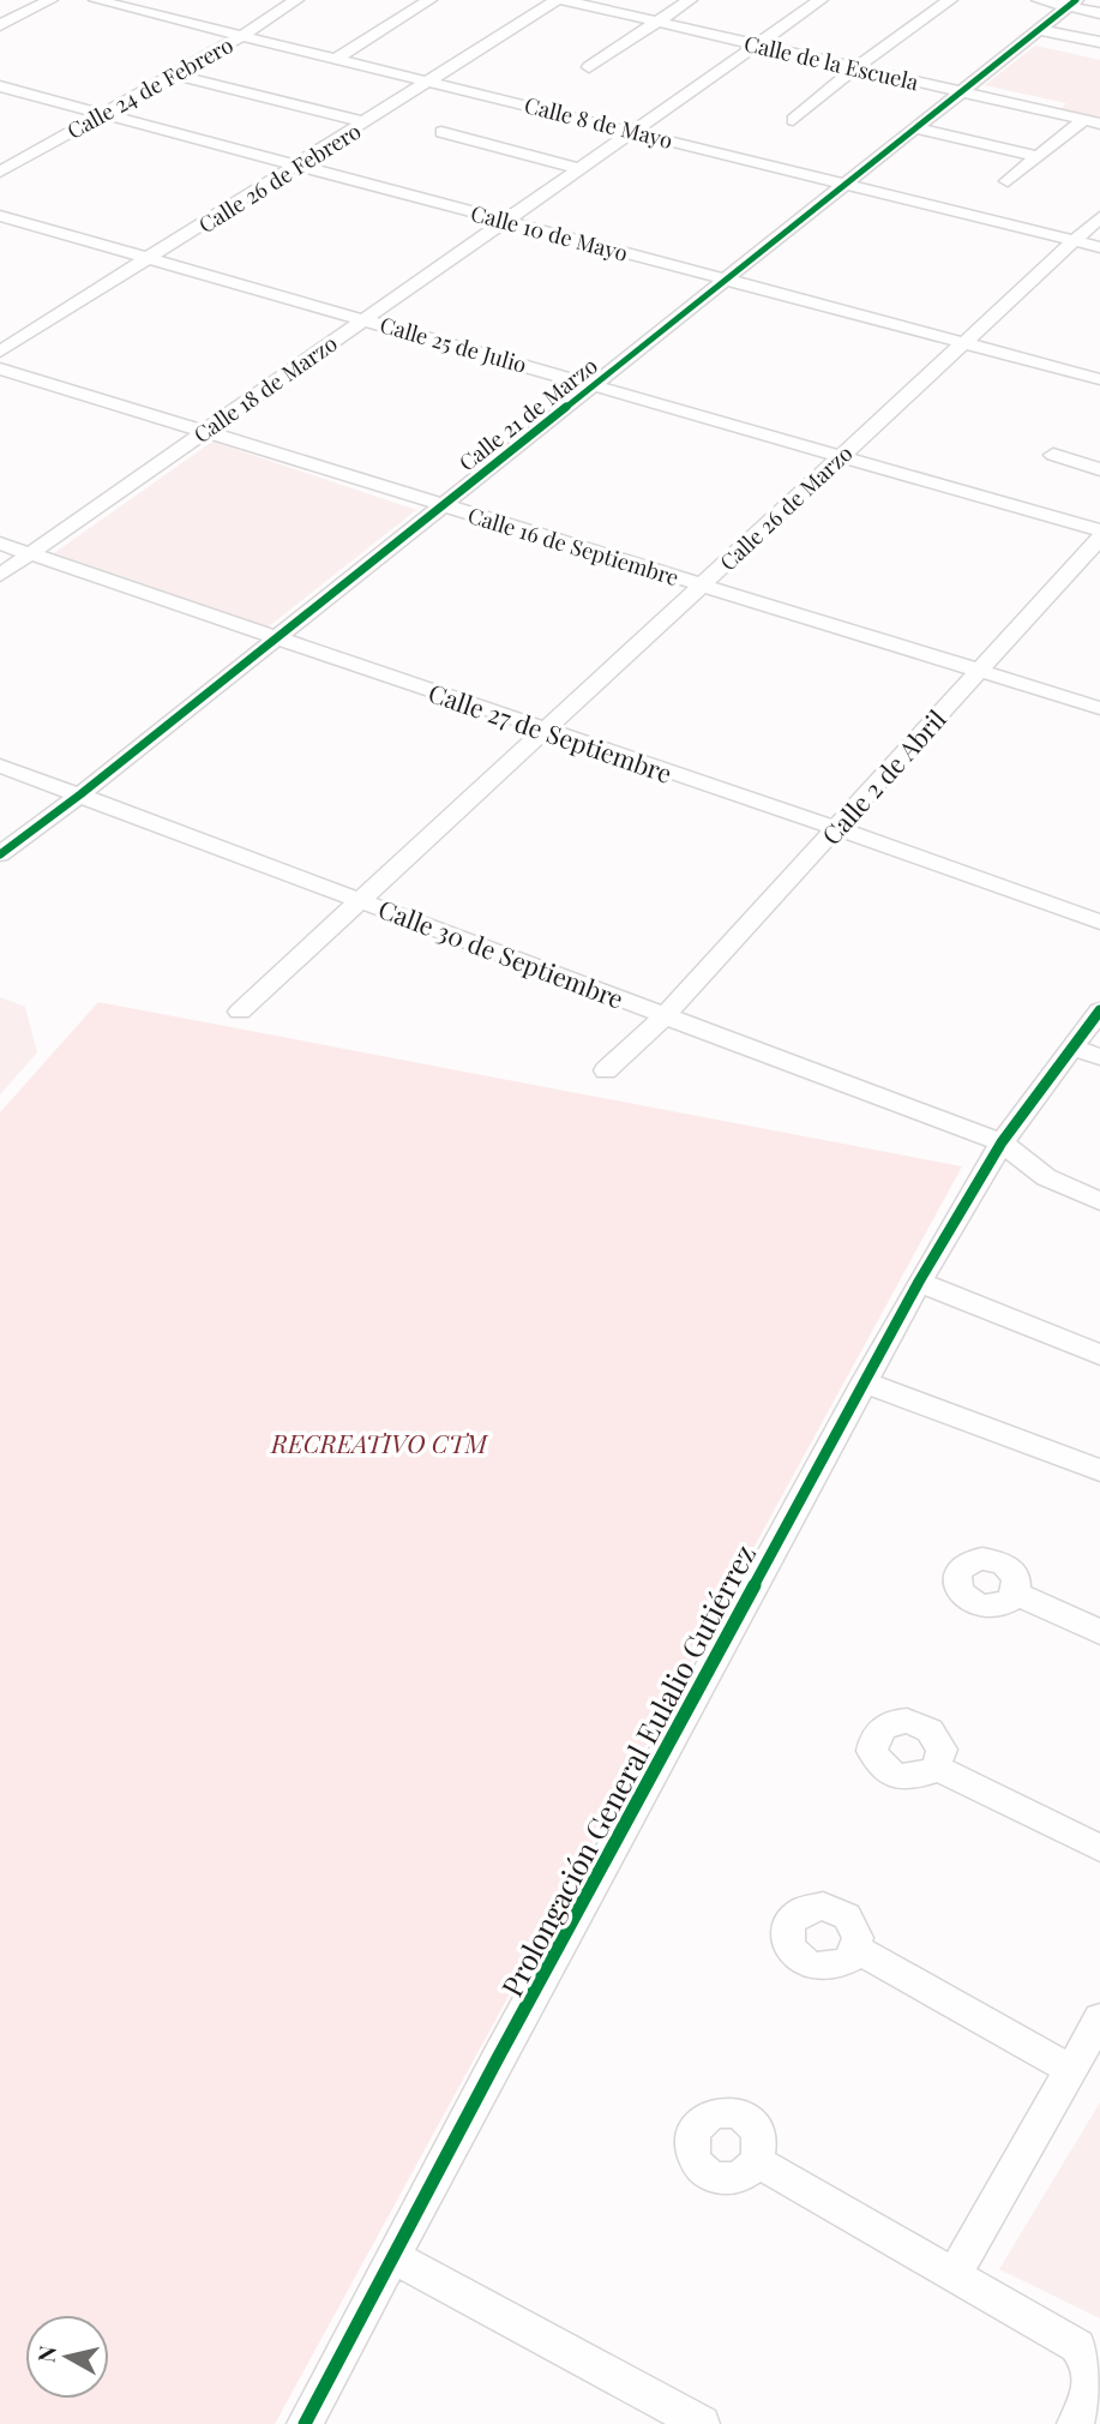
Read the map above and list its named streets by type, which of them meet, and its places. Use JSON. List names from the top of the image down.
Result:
{
  "streets": {
    "street": [
      "Calle de la Escuela",
      "Calle 24 de Febrero",
      "Calle 8 de Mayo",
      "Calle 26 de Febrero",
      "Calle 10 de Mayo",
      "Calle 25 de Julio",
      "Calle 18 de Marzo",
      "Calle 21 de Marzo",
      "Calle 26 de Marzo",
      "Calle 16 de Septiembre",
      "Calle 27 de Septiembre",
      "Calle 2 de Abril",
      "Calle 30 de Septiembre",
      "Prolongación General Eulalio Gutiérrez"
    ]
  },
  "crossings": [
    ["Calle de la Escuela", "Calle 26 de Febrero"],
    ["Calle de la Escuela", "Calle 18 de Marzo"],
    ["Calle de la Escuela", "Calle 21 de Marzo"],
    ["Calle 24 de Febrero", "Calle 8 de Mayo"],
    ["Calle 24 de Febrero", "Calle 10 de Mayo"],
    ["Calle 8 de Mayo", "Calle 26 de Febrero"],
    ["Calle 8 de Mayo", "Calle 18 de Marzo"],
    ["Calle 8 de Mayo", "Calle 21 de Marzo"],
    ["Calle 8 de Mayo", "Calle 26 de Marzo"],
    ["Calle 26 de Febrero", "Calle 10 de Mayo"],
    ["Calle 26 de Febrero", "Calle 25 de Julio"],
    ["Calle 10 de Mayo", "Calle 18 de Marzo"],
    ["Calle 10 de Mayo", "Calle 21 de Marzo"],
    ["Calle 10 de Mayo", "Calle 26 de Marzo"],
    ["Calle 25 de Julio", "Calle 18 de Marzo"],
    ["Calle 25 de Julio", "Calle 21 de Marzo"],
    ["Calle 25 de Julio", "Calle 26 de Marzo"],
    ["Calle 18 de Marzo", "Calle 16 de Septiembre"],
    ["Calle 18 de Marzo", "Calle 27 de Septiembre"],
    ["Calle 21 de Marzo", "Calle 16 de Septiembre"],
    ["Calle 21 de Marzo", "Calle 27 de Septiembre"],
    ["Calle 21 de Marzo", "Calle 30 de Septiembre"],
    ["Calle 26 de Marzo", "Calle 16 de Septiembre"],
    ["Calle 26 de Marzo", "Calle 27 de Septiembre"],
    ["Calle 26 de Marzo", "Calle 30 de Septiembre"],
    ["Calle 16 de Septiembre", "Calle 2 de Abril"],
    ["Calle 27 de Septiembre", "Calle 2 de Abril"],
    ["Calle 2 de Abril", "Calle 30 de Septiembre"],
    ["Calle 30 de Septiembre", "Prolongación General Eulalio Gutiérrez"]
  ],
  "parks": ["RECREATIVO CTM"],
  "north": "left"
}
